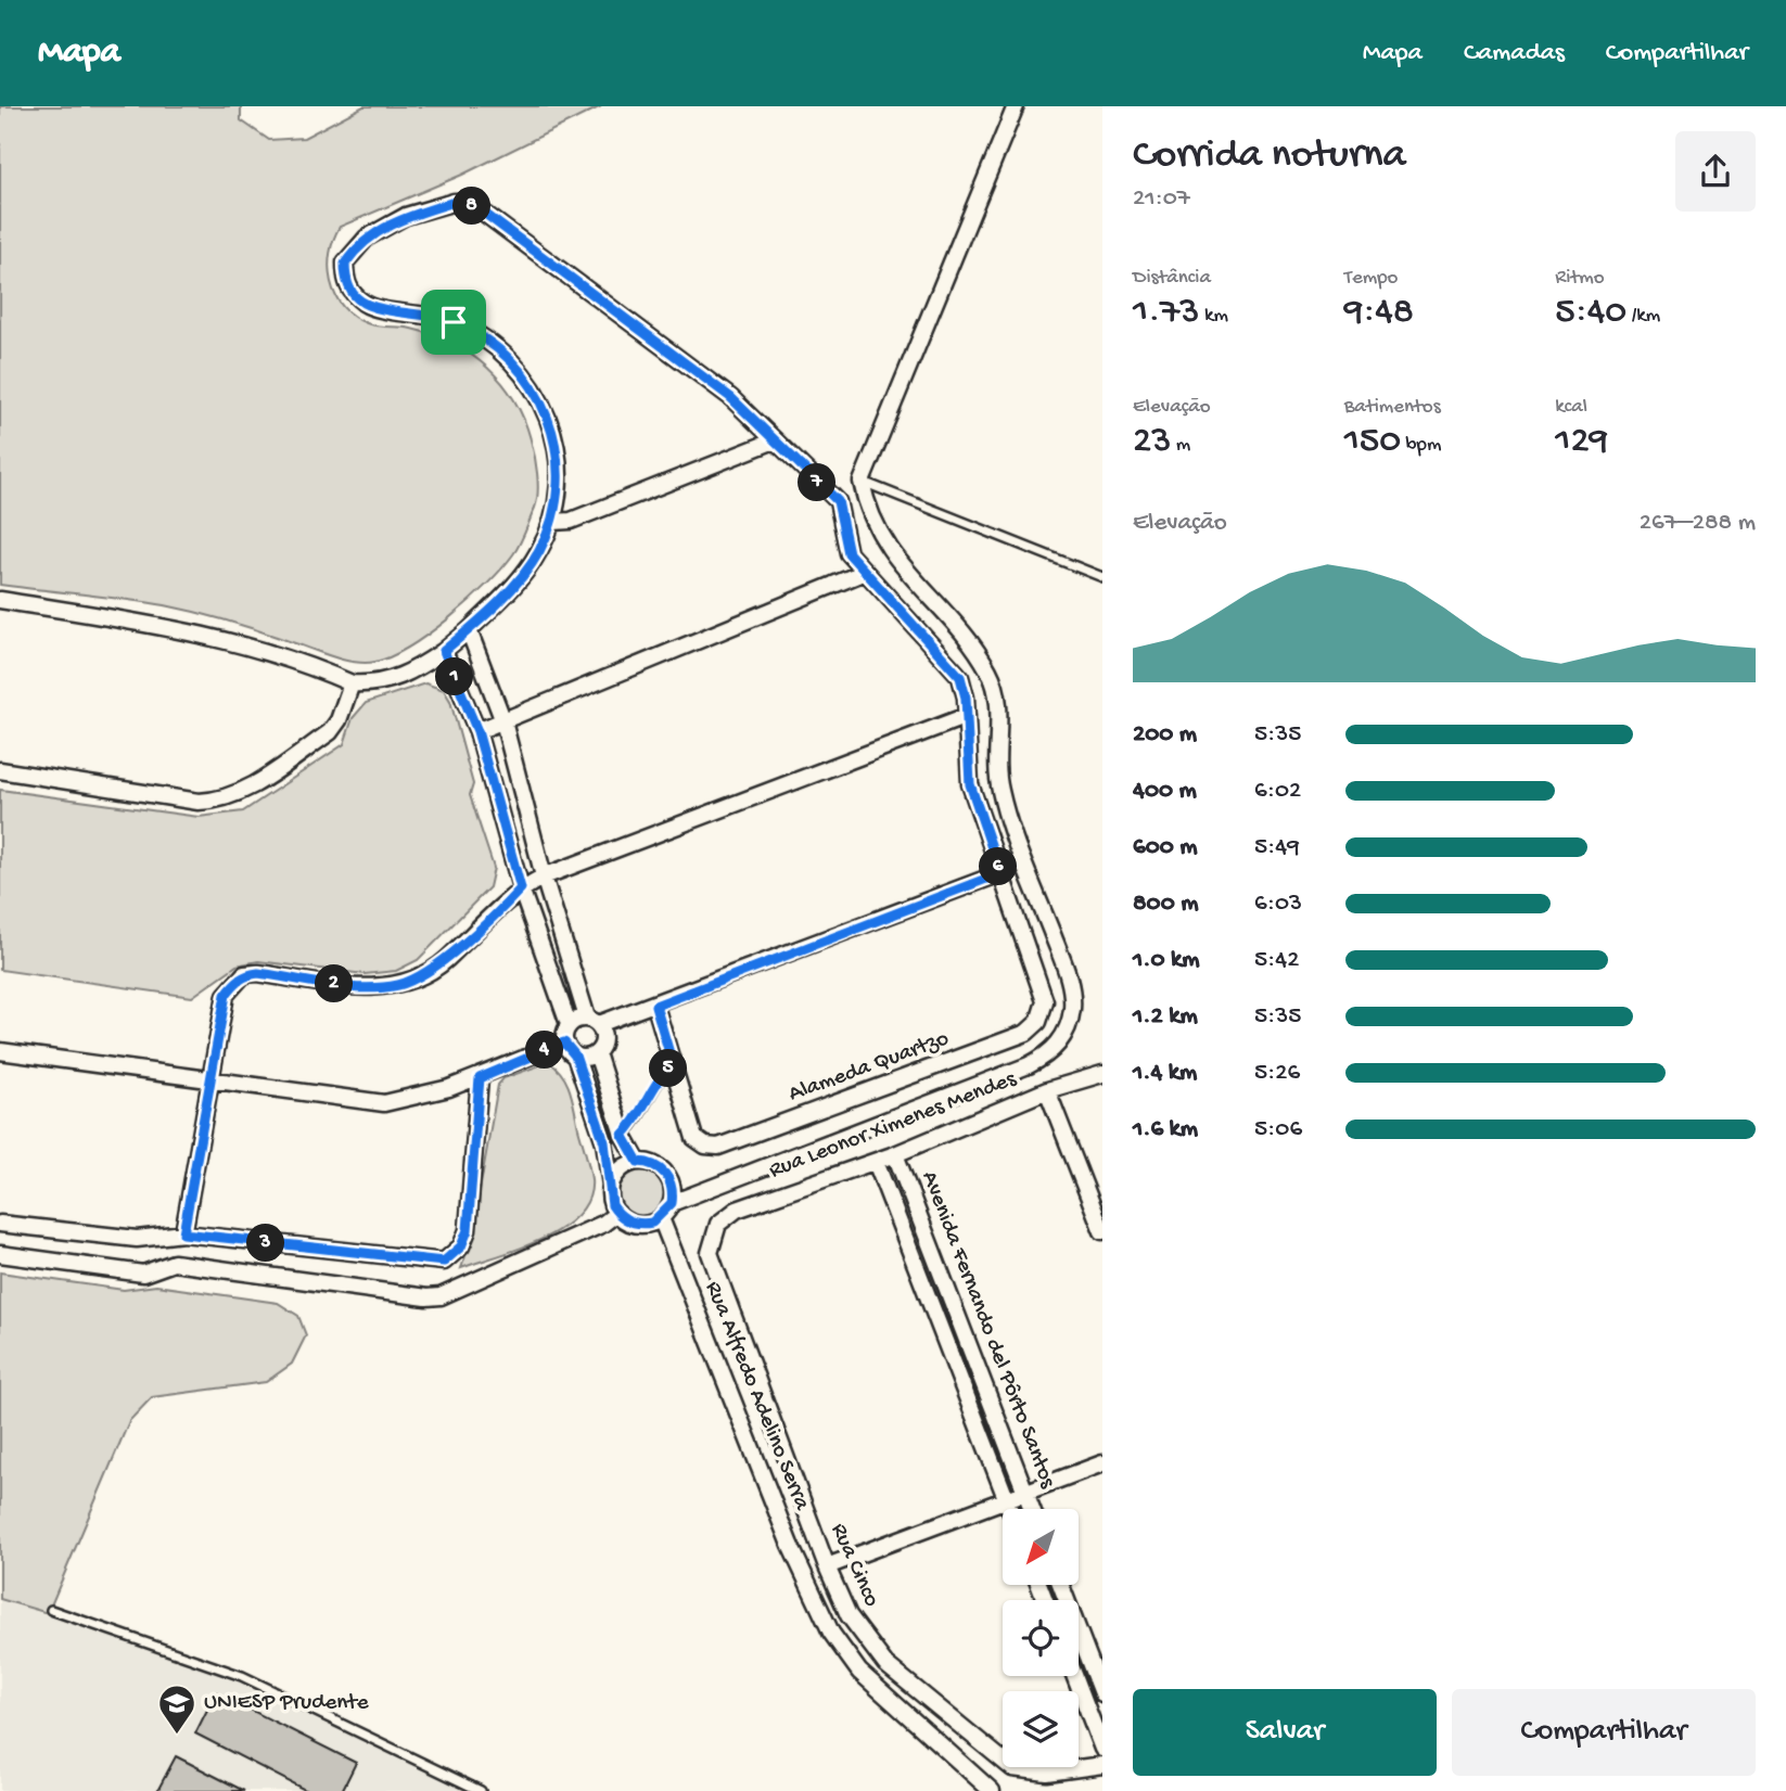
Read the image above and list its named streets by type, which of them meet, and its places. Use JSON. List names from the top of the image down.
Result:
{
  "streets": {
    "street": [
      "Alameda Quartzo",
      "Rua Leonor Ximenes Mendes",
      "Avenida Fernando del Pôrto Santos",
      "Rua Alfredo Adelino Serra",
      "Rua Cinco"
    ]
  },
  "crossings": [
    ["Rua Leonor Ximenes Mendes", "Avenida Fernando del Pôrto Santos"],
    ["Rua Leonor Ximenes Mendes", "Rua Cinco"]
  ],
  "places": {
    "school or university": ["UNIESP Prudente"]
  },
  "north": "bottom left",
  "page": {
    "header": "Mapa",
    "nav": ["Mapa", "Camadas", "Compartilhar"],
    "heading": ["Corrida noturna", "21:07"],
    "pins": [
      "8",
      "7",
      "1",
      "6",
      "2",
      "4",
      "5",
      "3"
    ],
    "stats": [
      ["Distância", "1.73 km"],
      ["Tempo", "9:48"],
      ["Ritmo", "5:40 /km"],
      ["Elevação", "23 m"],
      ["Batimentos", "150 bpm"],
      ["kcal", "129"]
    ],
    "chart": ["Elevação", "267–288 m"],
    "list": [
      {
        "name": "200 m",
        "note": "5:35"
      },
      {
        "name": "400 m",
        "note": "6:02"
      },
      {
        "name": "600 m",
        "note": "5:49"
      },
      {
        "name": "800 m",
        "note": "6:03"
      },
      {
        "name": "1.0 km",
        "note": "5:42"
      },
      {
        "name": "1.2 km",
        "note": "5:35"
      },
      {
        "name": "1.4 km",
        "note": "5:26"
      },
      {
        "name": "1.6 km",
        "note": "5:06"
      }
    ],
    "buttons": ["Salvar", "Compartilhar"]
  }
}
